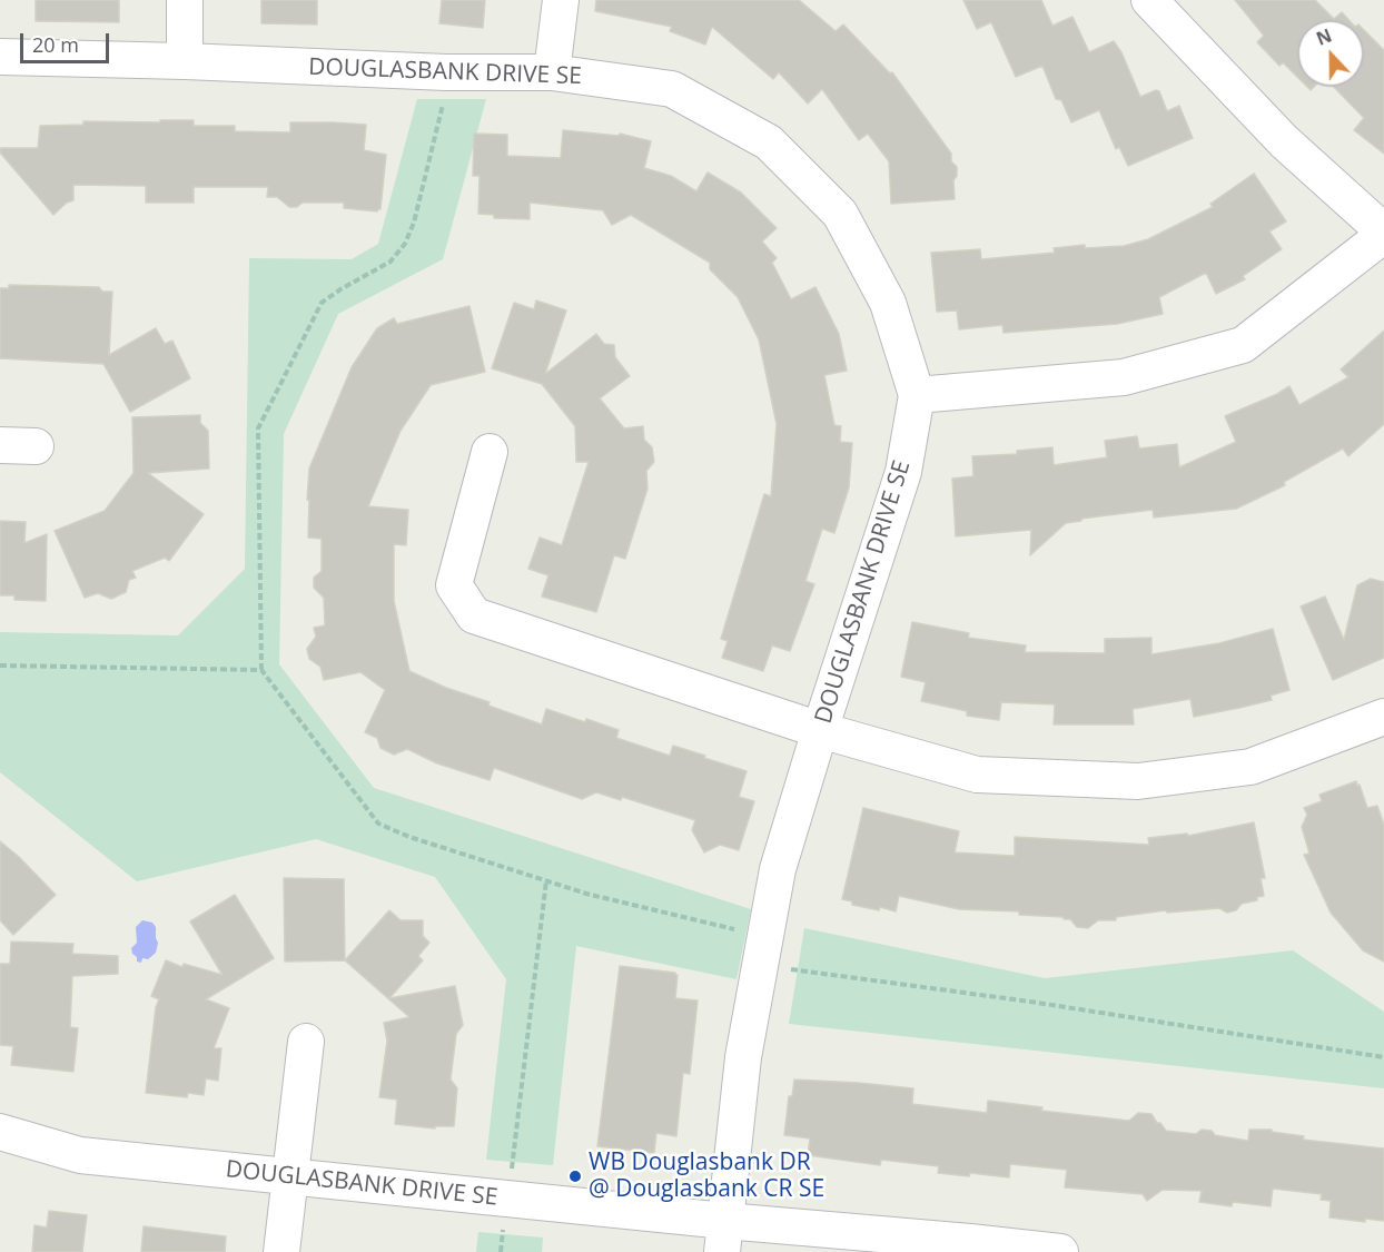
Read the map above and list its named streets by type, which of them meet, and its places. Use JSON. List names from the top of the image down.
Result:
{
  "streets": {
    "street": ["DOUGLASBANK DRIVE SE"]
  },
  "places": ["WB Douglasbank DR @ Douglasbank CR SE"],
  "scale_bar": "20 m",
  "north": "top"
}
